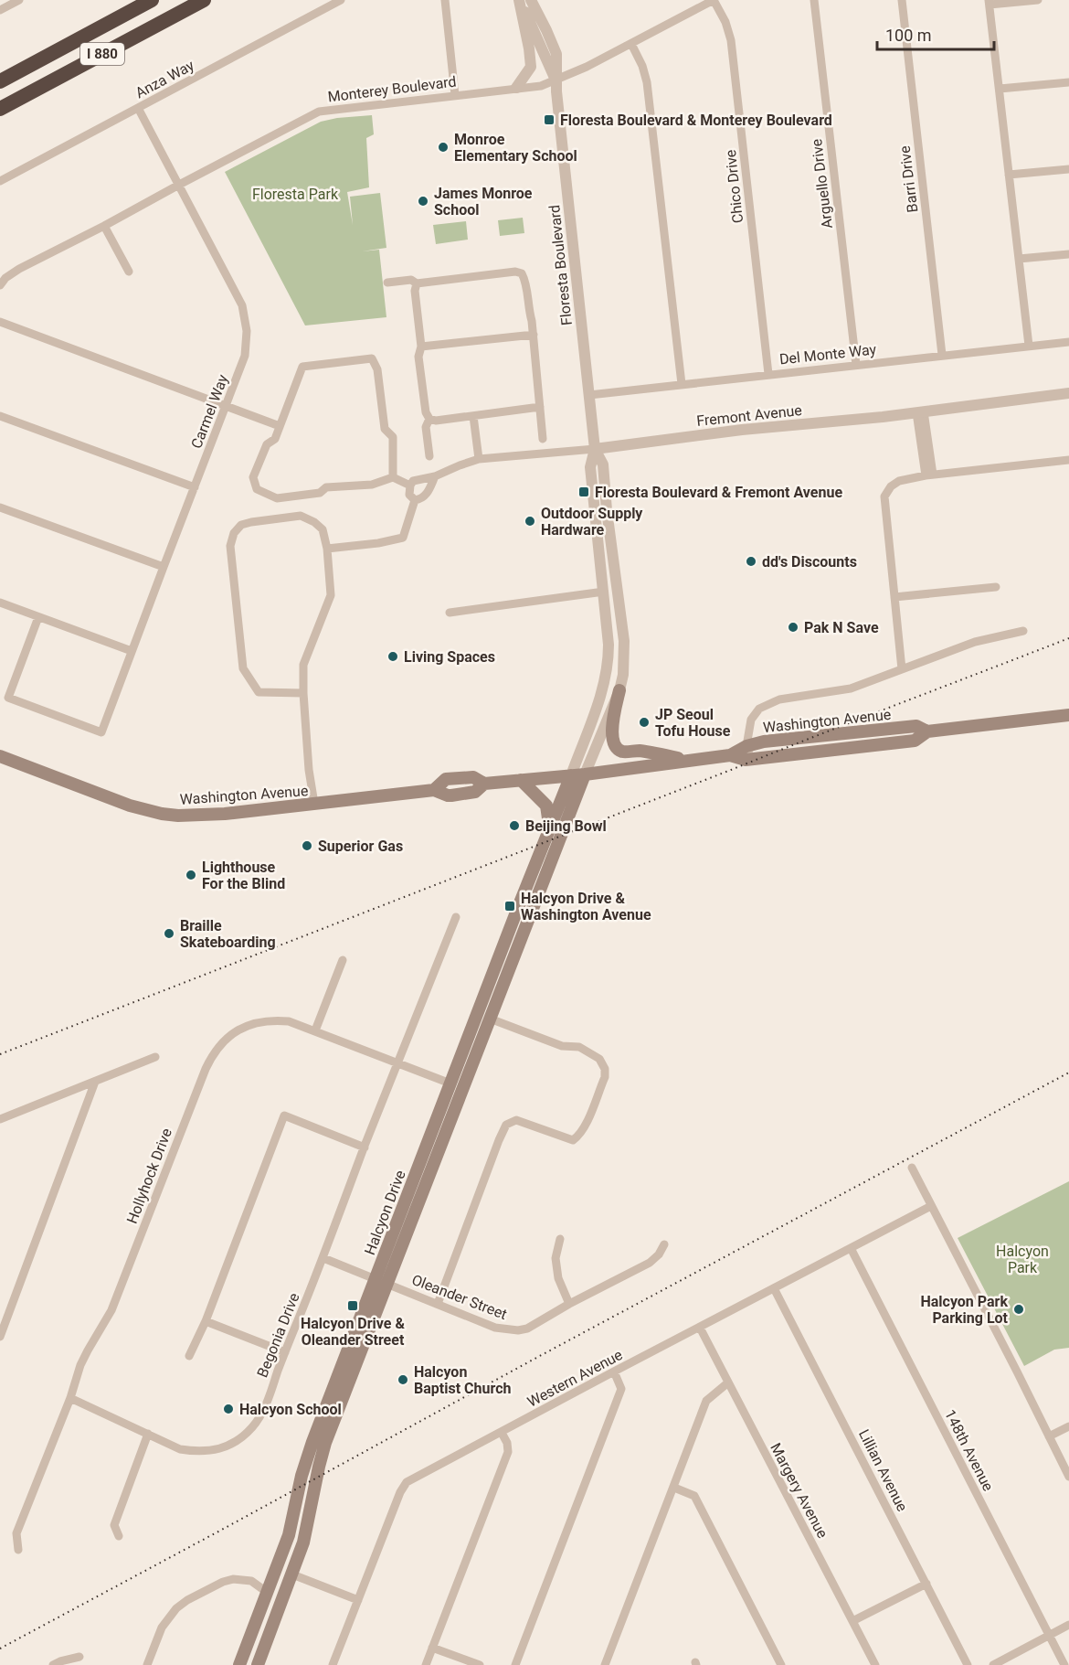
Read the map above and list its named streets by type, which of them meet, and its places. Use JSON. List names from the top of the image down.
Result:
{
  "streets": {
    "highway": ["I 880"],
    "main road": ["Washington Avenue", "Halcyon Drive"],
    "street": [
      "Anza Way",
      "Monterey Boulevard",
      "Barri Drive",
      "Arguello Drive",
      "Chico Drive",
      "Floresta Boulevard",
      "Del Monte Way",
      "Carmel Way",
      "Fremont Avenue",
      "Hollyhock Drive",
      "Oleander Street",
      "Begonia Drive",
      "Western Avenue",
      "148th Avenue",
      "Lillian Avenue",
      "Margery Avenue"
    ]
  },
  "crossings": [
    ["Anza Way", "Carmel Way"],
    ["Monterey Boulevard", "Chico Drive"],
    ["Monterey Boulevard", "Floresta Boulevard"],
    ["Monterey Boulevard", "Carmel Way"],
    ["Barri Drive", "Del Monte Way"],
    ["Arguello Drive", "Del Monte Way"],
    ["Chico Drive", "Del Monte Way"],
    ["Floresta Boulevard", "Del Monte Way"],
    ["Floresta Boulevard", "Fremont Avenue"],
    ["Floresta Boulevard", "Washington Avenue"],
    ["Floresta Boulevard", "Halcyon Drive"],
    ["Washington Avenue", "Halcyon Drive"],
    ["Hollyhock Drive", "Halcyon Drive"],
    ["Hollyhock Drive", "Begonia Drive"],
    ["Halcyon Drive", "Oleander Street"],
    ["Oleander Street", "Begonia Drive"],
    ["Western Avenue", "148th Avenue"],
    ["Western Avenue", "Lillian Avenue"],
    ["Western Avenue", "Margery Avenue"]
  ],
  "parks": ["Floresta Park", "Halcyon Park"],
  "places": {
    "transit": [
      "Floresta Boulevard & Monterey Boulevard",
      "Floresta Boulevard & Fremont Avenue",
      "Halcyon Drive & Washington Avenue",
      "Halcyon Drive & Oleander Street"
    ],
    "other": [
      "Monroe Elementary School",
      "James Monroe School",
      "Outdoor Supply Hardware",
      "dd's Discounts",
      "Pak N Save",
      "Living Spaces",
      "JP Seoul Tofu House",
      "Beijing Bowl",
      "Superior Gas",
      "Lighthouse For the Blind",
      "Braille Skateboarding",
      "Halcyon Park Parking Lot",
      "Halcyon Baptist Church",
      "Halcyon School"
    ]
  },
  "scale_bar": "100 m"
}
